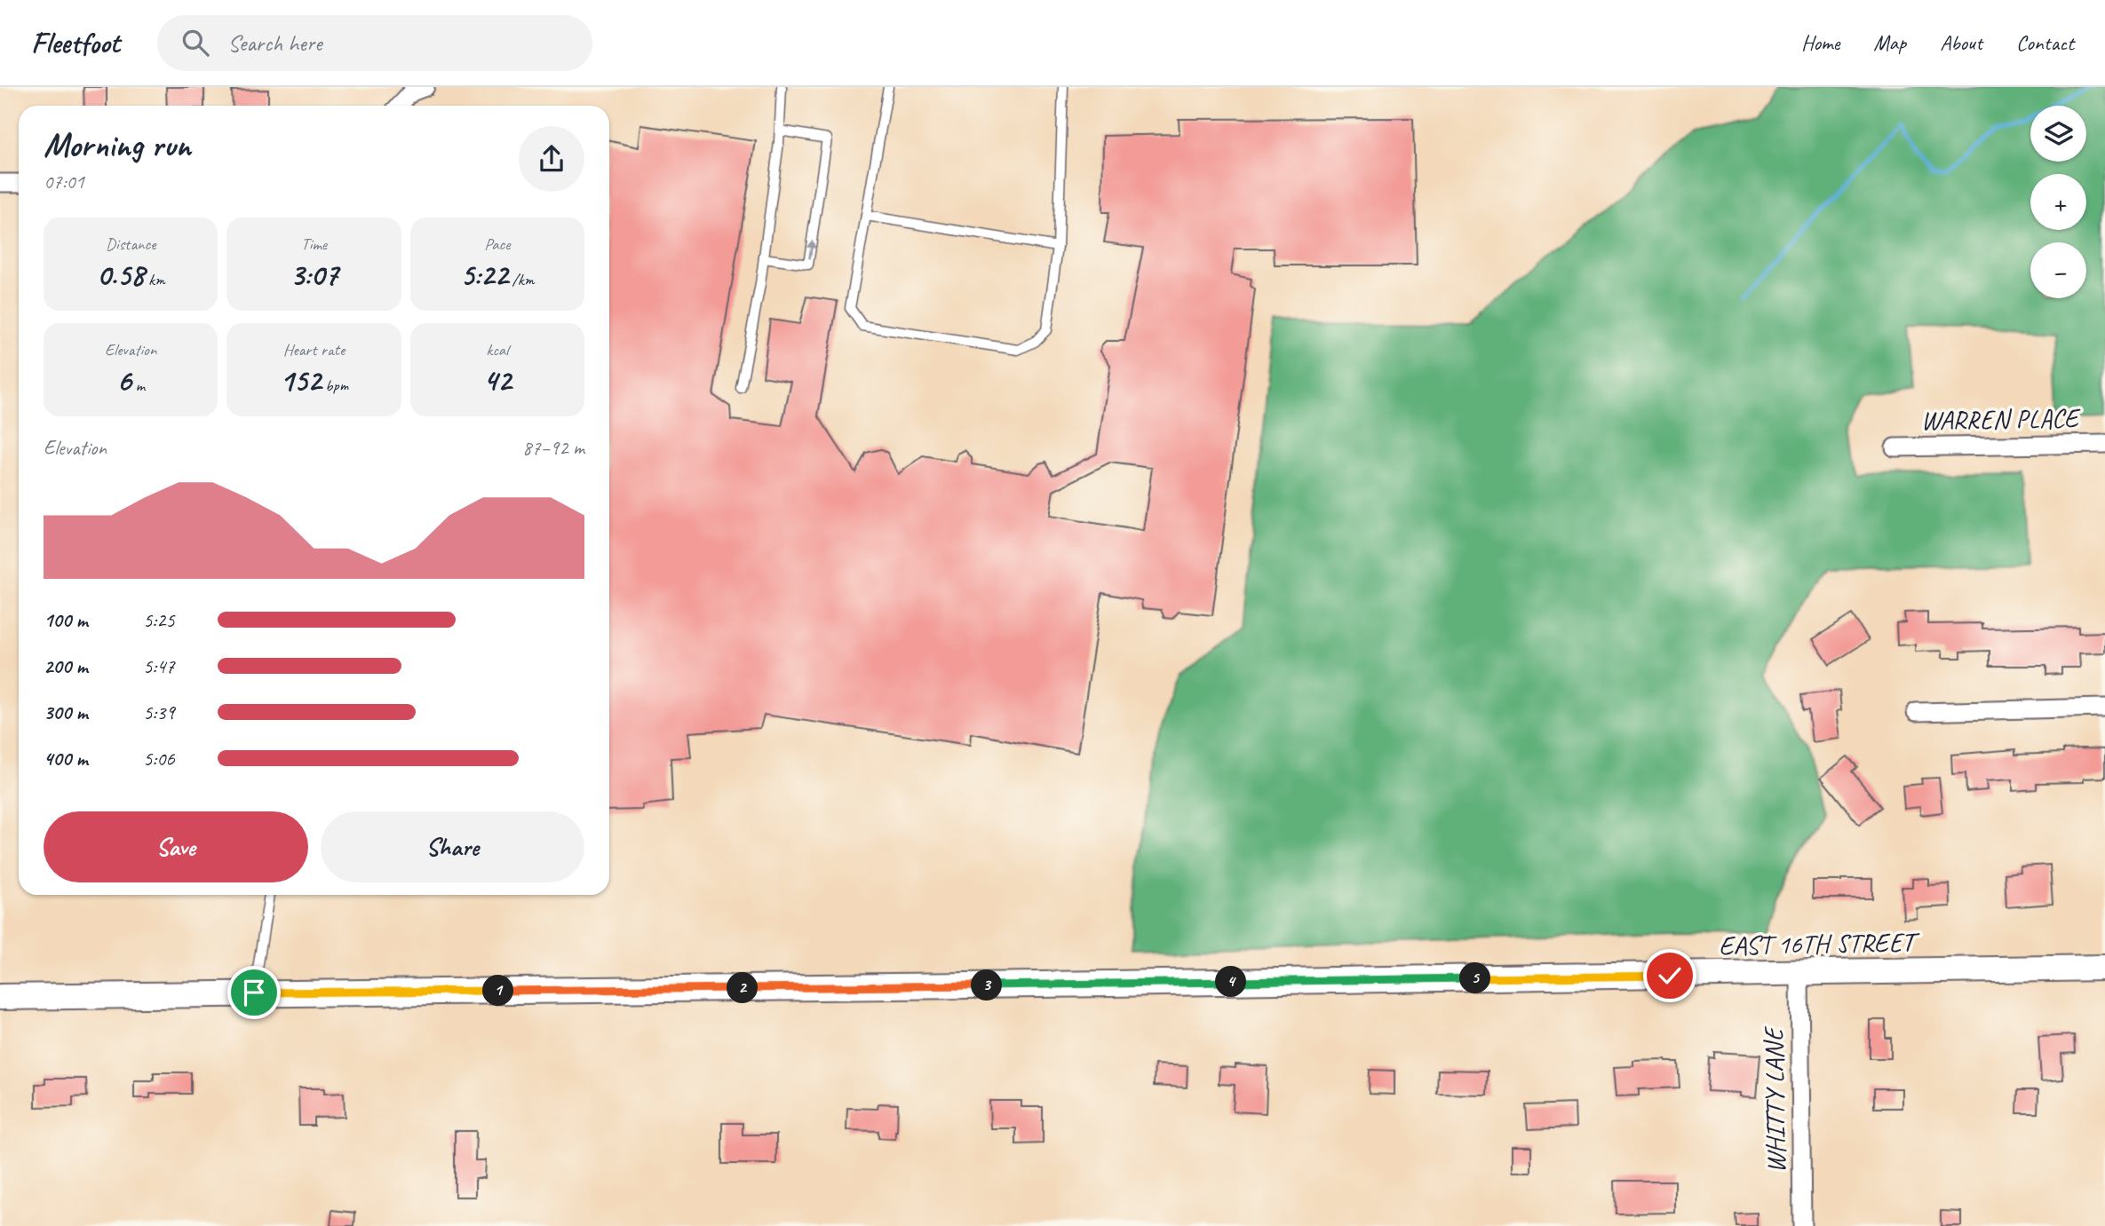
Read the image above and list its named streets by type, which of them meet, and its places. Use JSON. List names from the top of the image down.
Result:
{
  "streets": {
    "street": ["WARREN PLACE", "EAST 16TH STREET", "WHITTY LANE"]
  },
  "crossings": [
    ["EAST 16TH STREET", "WHITTY LANE"]
  ],
  "page": {
    "header": "Fleetfoot",
    "search": "Search here",
    "nav": [
      "Home",
      "Map",
      "About",
      "Contact"
    ],
    "map_buttons": ["+", "−"],
    "heading": ["Morning run", "07:01"],
    "stats": [
      ["Distance", "0.58 km"],
      ["Time", "3:07"],
      ["Pace", "5:22 /km"],
      ["Elevation", "6 m"],
      ["Heart rate", "152 bpm"],
      ["kcal", "42"]
    ],
    "chart": ["Elevation", "87–92 m"],
    "list": [
      {
        "name": "100 m",
        "note": "5:25"
      },
      {
        "name": "200 m",
        "note": "5:47"
      },
      {
        "name": "300 m",
        "note": "5:39"
      },
      {
        "name": "400 m",
        "note": "5:06"
      }
    ],
    "buttons": ["Save", "Share"],
    "pins": [
      "5",
      "4",
      "3",
      "2",
      "1"
    ]
  }
}
